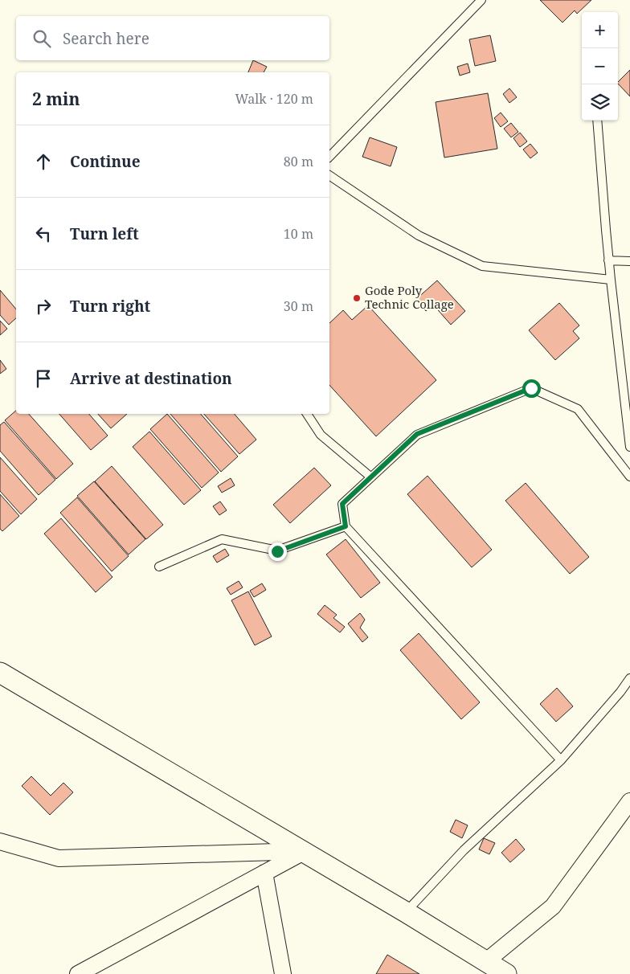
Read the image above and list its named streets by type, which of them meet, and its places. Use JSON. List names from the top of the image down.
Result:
{
  "places": ["Gode Poly Technic Collage"],
  "page": {
    "map_buttons": ["+", "−"],
    "search": "Search here",
    "heading": ["2 min", "Walk · 120 m"],
    "list": [
      ["Continue", "80 m"],
      ["Turn left", "10 m"],
      ["Turn right", "30 m"],
      "Arrive at destination"
    ]
  }
}
